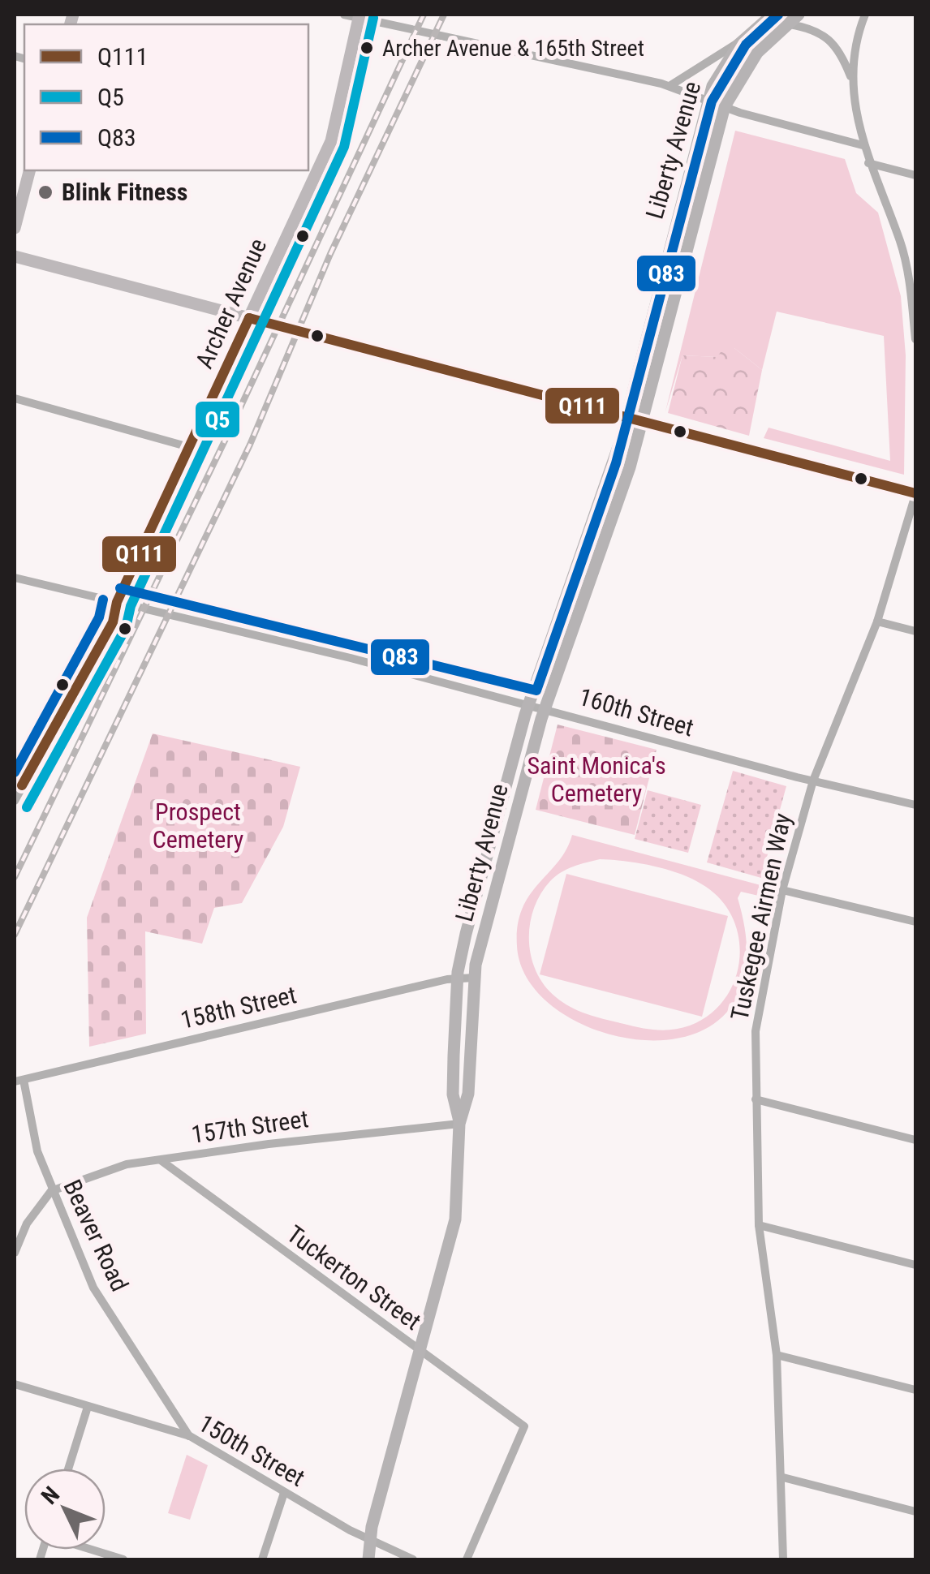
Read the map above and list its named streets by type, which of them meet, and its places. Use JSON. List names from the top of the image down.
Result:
{
  "streets": {
    "main road": ["Liberty Avenue", "Archer Avenue"],
    "street": [
      "160th Street",
      "Tuskegee Airmen Way",
      "158th Street",
      "157th Street",
      "Beaver Road",
      "Tuckerton Street",
      "150th Street"
    ]
  },
  "crossings": [
    ["Liberty Avenue", "160th Street"],
    ["Liberty Avenue", "158th Street"],
    ["Liberty Avenue", "157th Street"],
    ["Liberty Avenue", "Tuckerton Street"],
    ["Liberty Avenue", "150th Street"],
    ["Archer Avenue", "160th Street"],
    ["160th Street", "Tuskegee Airmen Way"],
    ["158th Street", "Beaver Road"],
    ["157th Street", "Beaver Road"],
    ["157th Street", "Tuckerton Street"],
    ["Beaver Road", "150th Street"]
  ],
  "parks": ["Saint Monica's Cemetery", "Prospect Cemetery"],
  "places": ["Archer Avenue & 165th Street", "Blink Fitness"],
  "lines": ["transit line Q83", "transit line Q5", "transit line Q111"],
  "legend": ["Q111", "Q5", "Q83"],
  "north": "top left"
}
